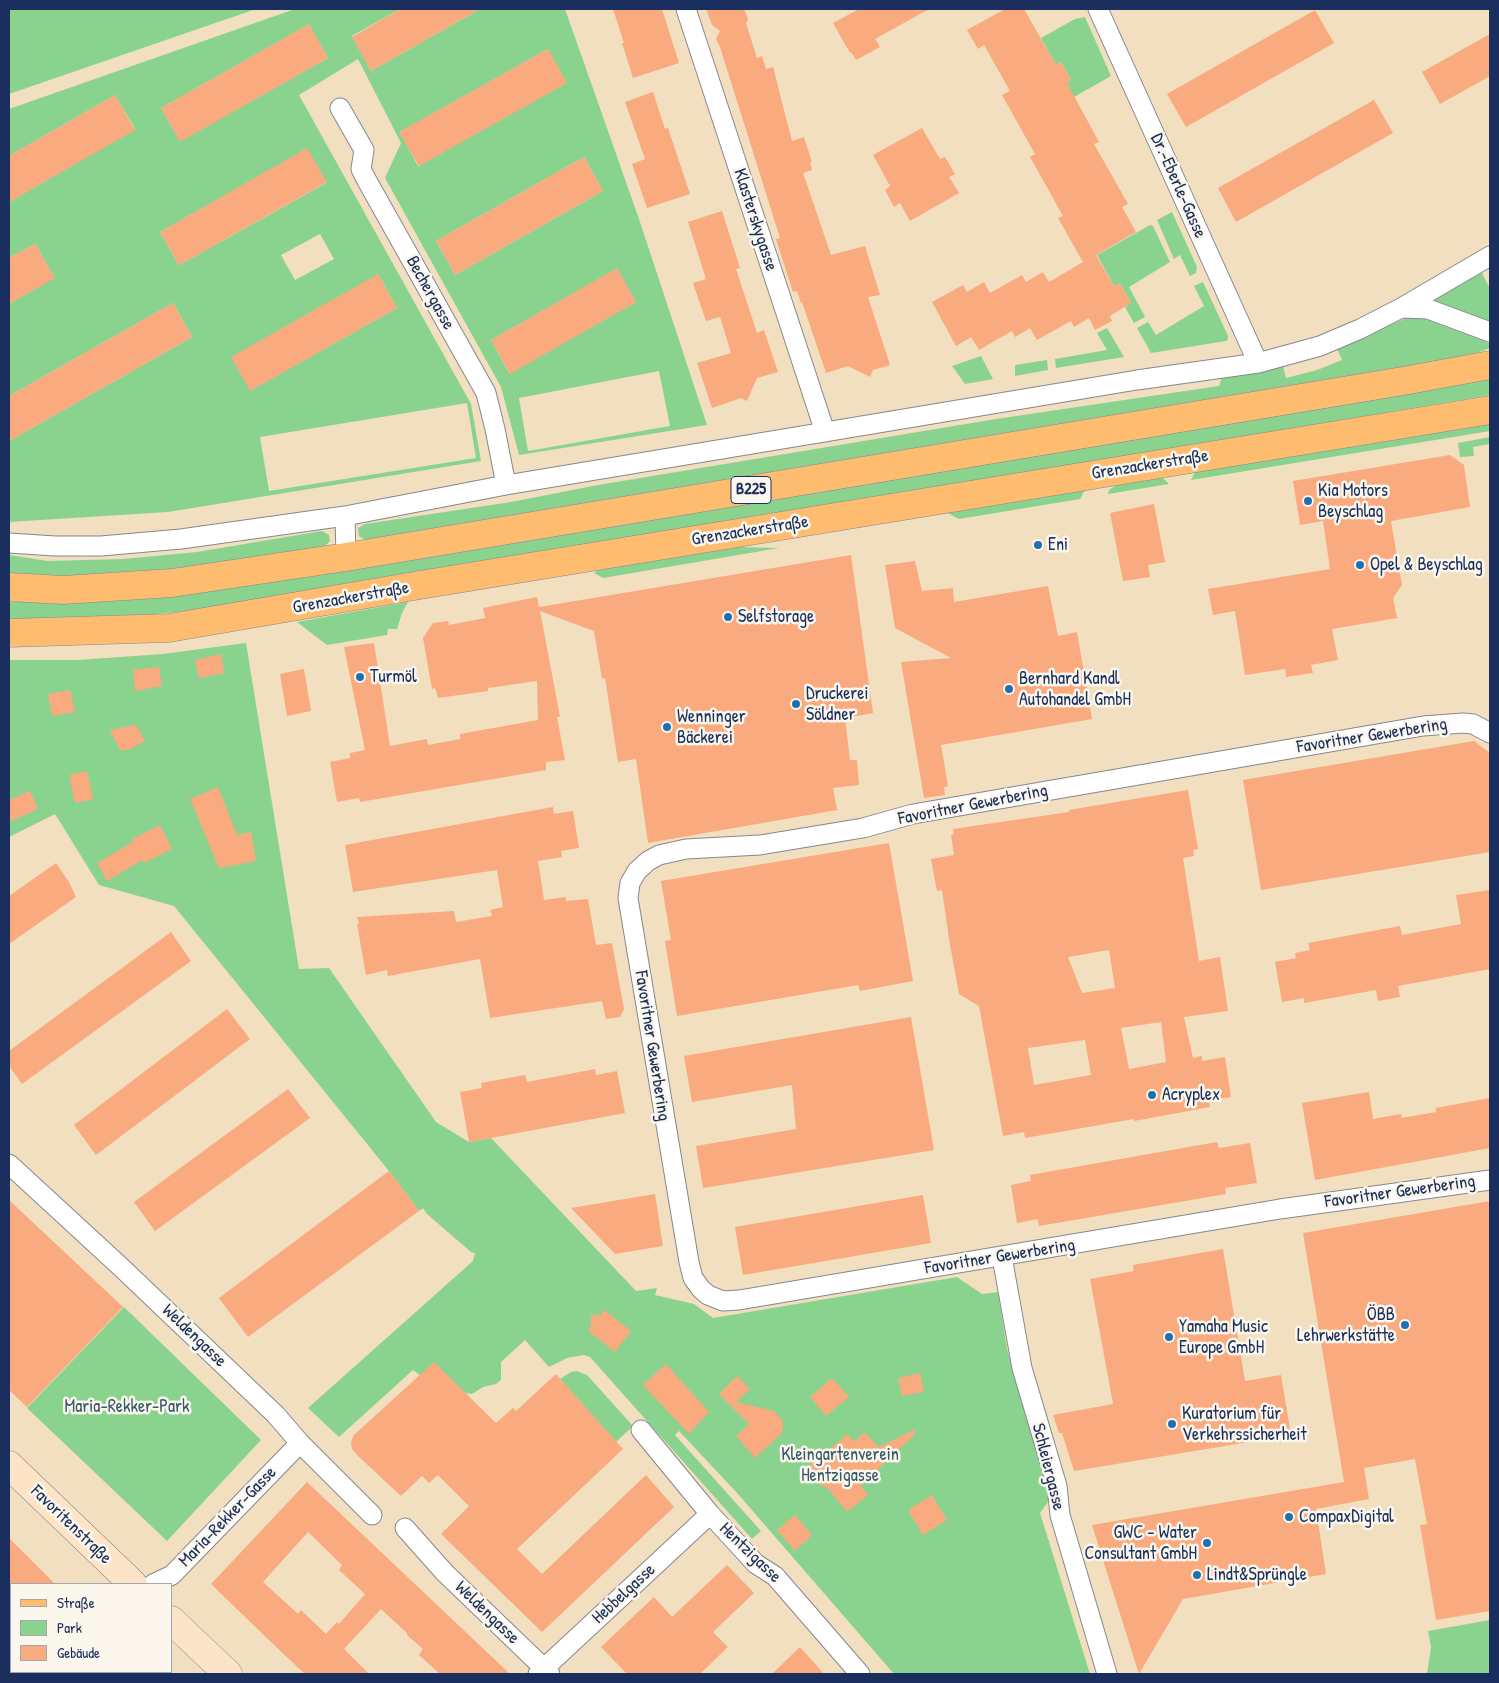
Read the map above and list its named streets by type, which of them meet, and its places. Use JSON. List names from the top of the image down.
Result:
{
  "streets": {
    "main road": ["Grenzackerstraße", "B225", "Favoritenstraße"],
    "street": [
      "Dr.-Eberle-Gasse",
      "Klasterskygasse",
      "Bechergasse",
      "Favoritner Gewerbering",
      "Weldengasse",
      "Schleiergasse",
      "Maria-Rekker-Gasse",
      "Hentzigasse",
      "Hebbelgasse"
    ]
  },
  "crossings": [
    ["Favoritner Gewerbering", "Schleiergasse"],
    ["Weldengasse", "Maria-Rekker-Gasse"],
    ["Weldengasse", "Hebbelgasse"],
    ["Hentzigasse", "Hebbelgasse"]
  ],
  "parks": ["Maria-Rekker-Park", "Kleingartenverein Hentzigasse"],
  "places": [
    "Kia Motors Beyschlag",
    "Eni",
    "Opel & Beyschlag",
    "Selfstorage",
    "Turmöl",
    "Bernhard Kandl Autohandel GmbH",
    "Druckerei Söldner",
    "Wenninger Bäckerei",
    "Acryplex",
    "ÖBB Lehrwerkstätte",
    "Yamaha Music Europe GmbH",
    "Kuratorium für Verkehrssicherheit",
    "CompaxDigital",
    "GWC - Water Consultant GmbH",
    "Lindt&Sprüngle"
  ],
  "legend": ["Straße", "Park", "Gebäude"]
}
